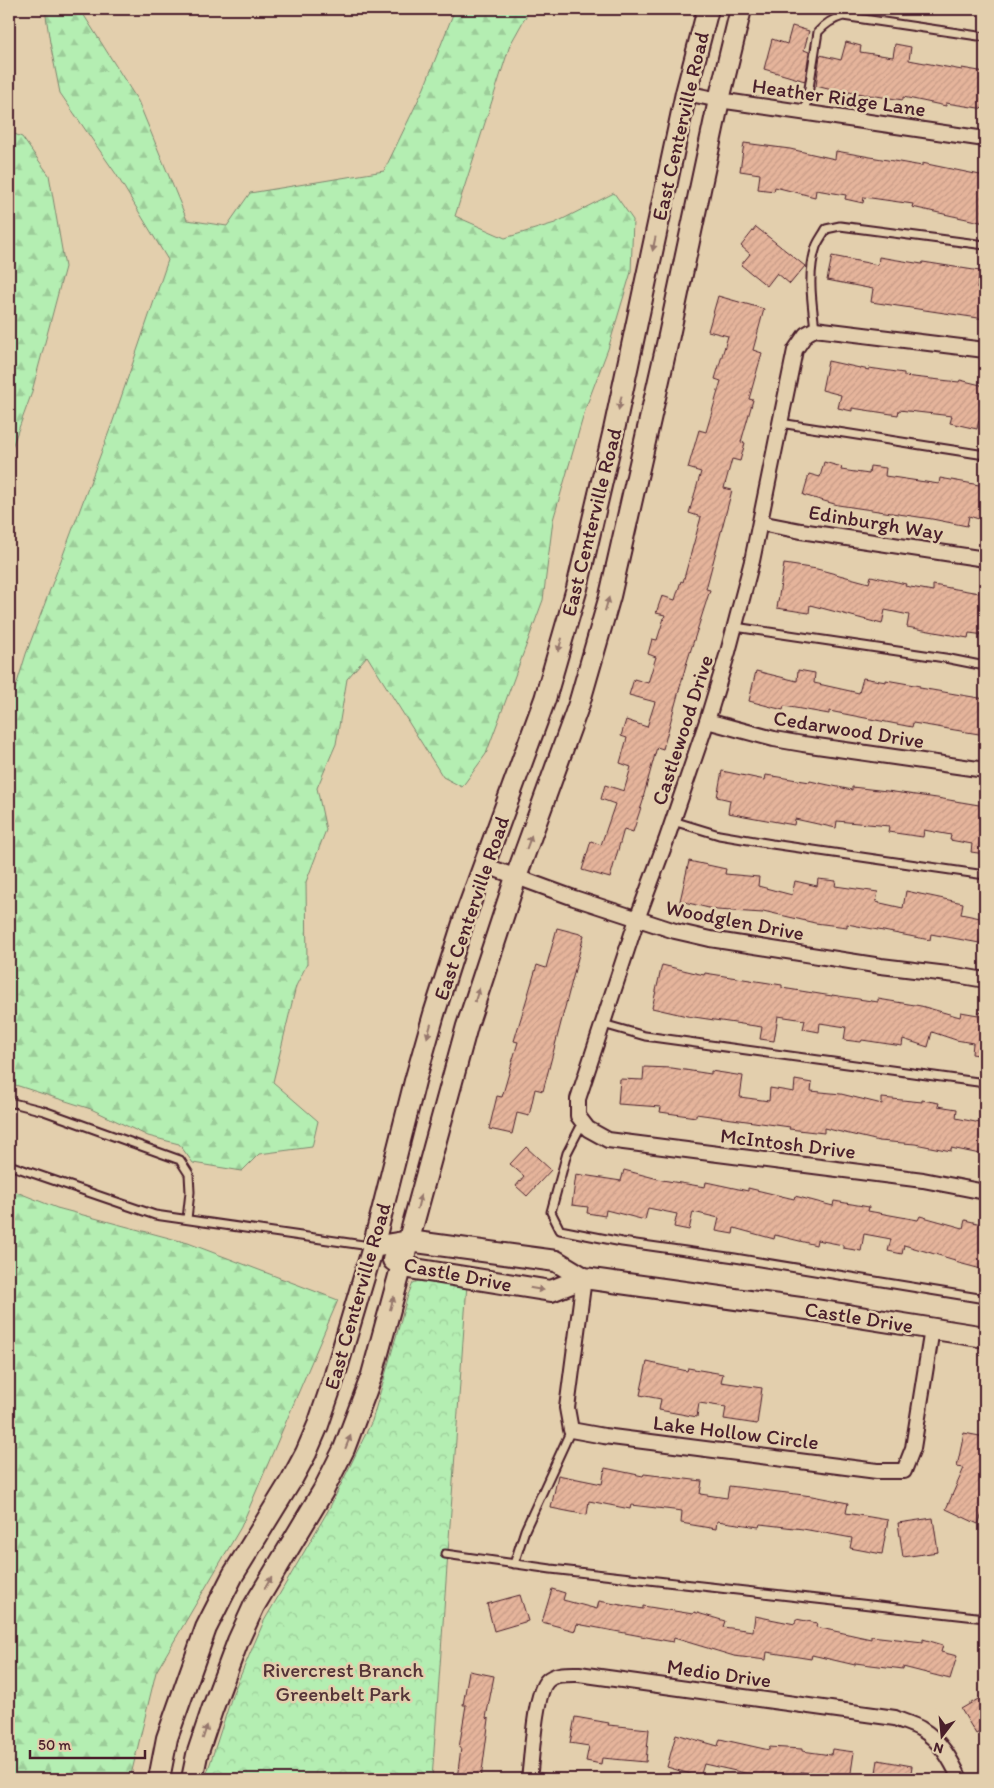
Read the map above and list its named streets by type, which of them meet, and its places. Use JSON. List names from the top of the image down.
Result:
{
  "streets": {
    "main road": ["East Centerville Road", "Castle Drive"],
    "street": [
      "Heather Ridge Lane",
      "Edinburgh Way",
      "Cedarwood Drive",
      "Castlewood Drive",
      "Woodglen Drive",
      "McIntosh Drive",
      "Lake Hollow Circle",
      "Medio Drive"
    ]
  },
  "crossings": [
    ["Heather Ridge Lane", "East Centerville Road"],
    ["East Centerville Road", "Woodglen Drive"],
    ["East Centerville Road", "Castle Drive"],
    ["Edinburgh Way", "Castlewood Drive"],
    ["Cedarwood Drive", "Castlewood Drive"],
    ["Castlewood Drive", "Woodglen Drive"],
    ["Castlewood Drive", "McIntosh Drive"],
    ["Castle Drive", "Lake Hollow Circle"]
  ],
  "parks": ["Rivercrest Branch Greenbelt Park"],
  "scale_bar": "50 m",
  "north": "bottom"
}
